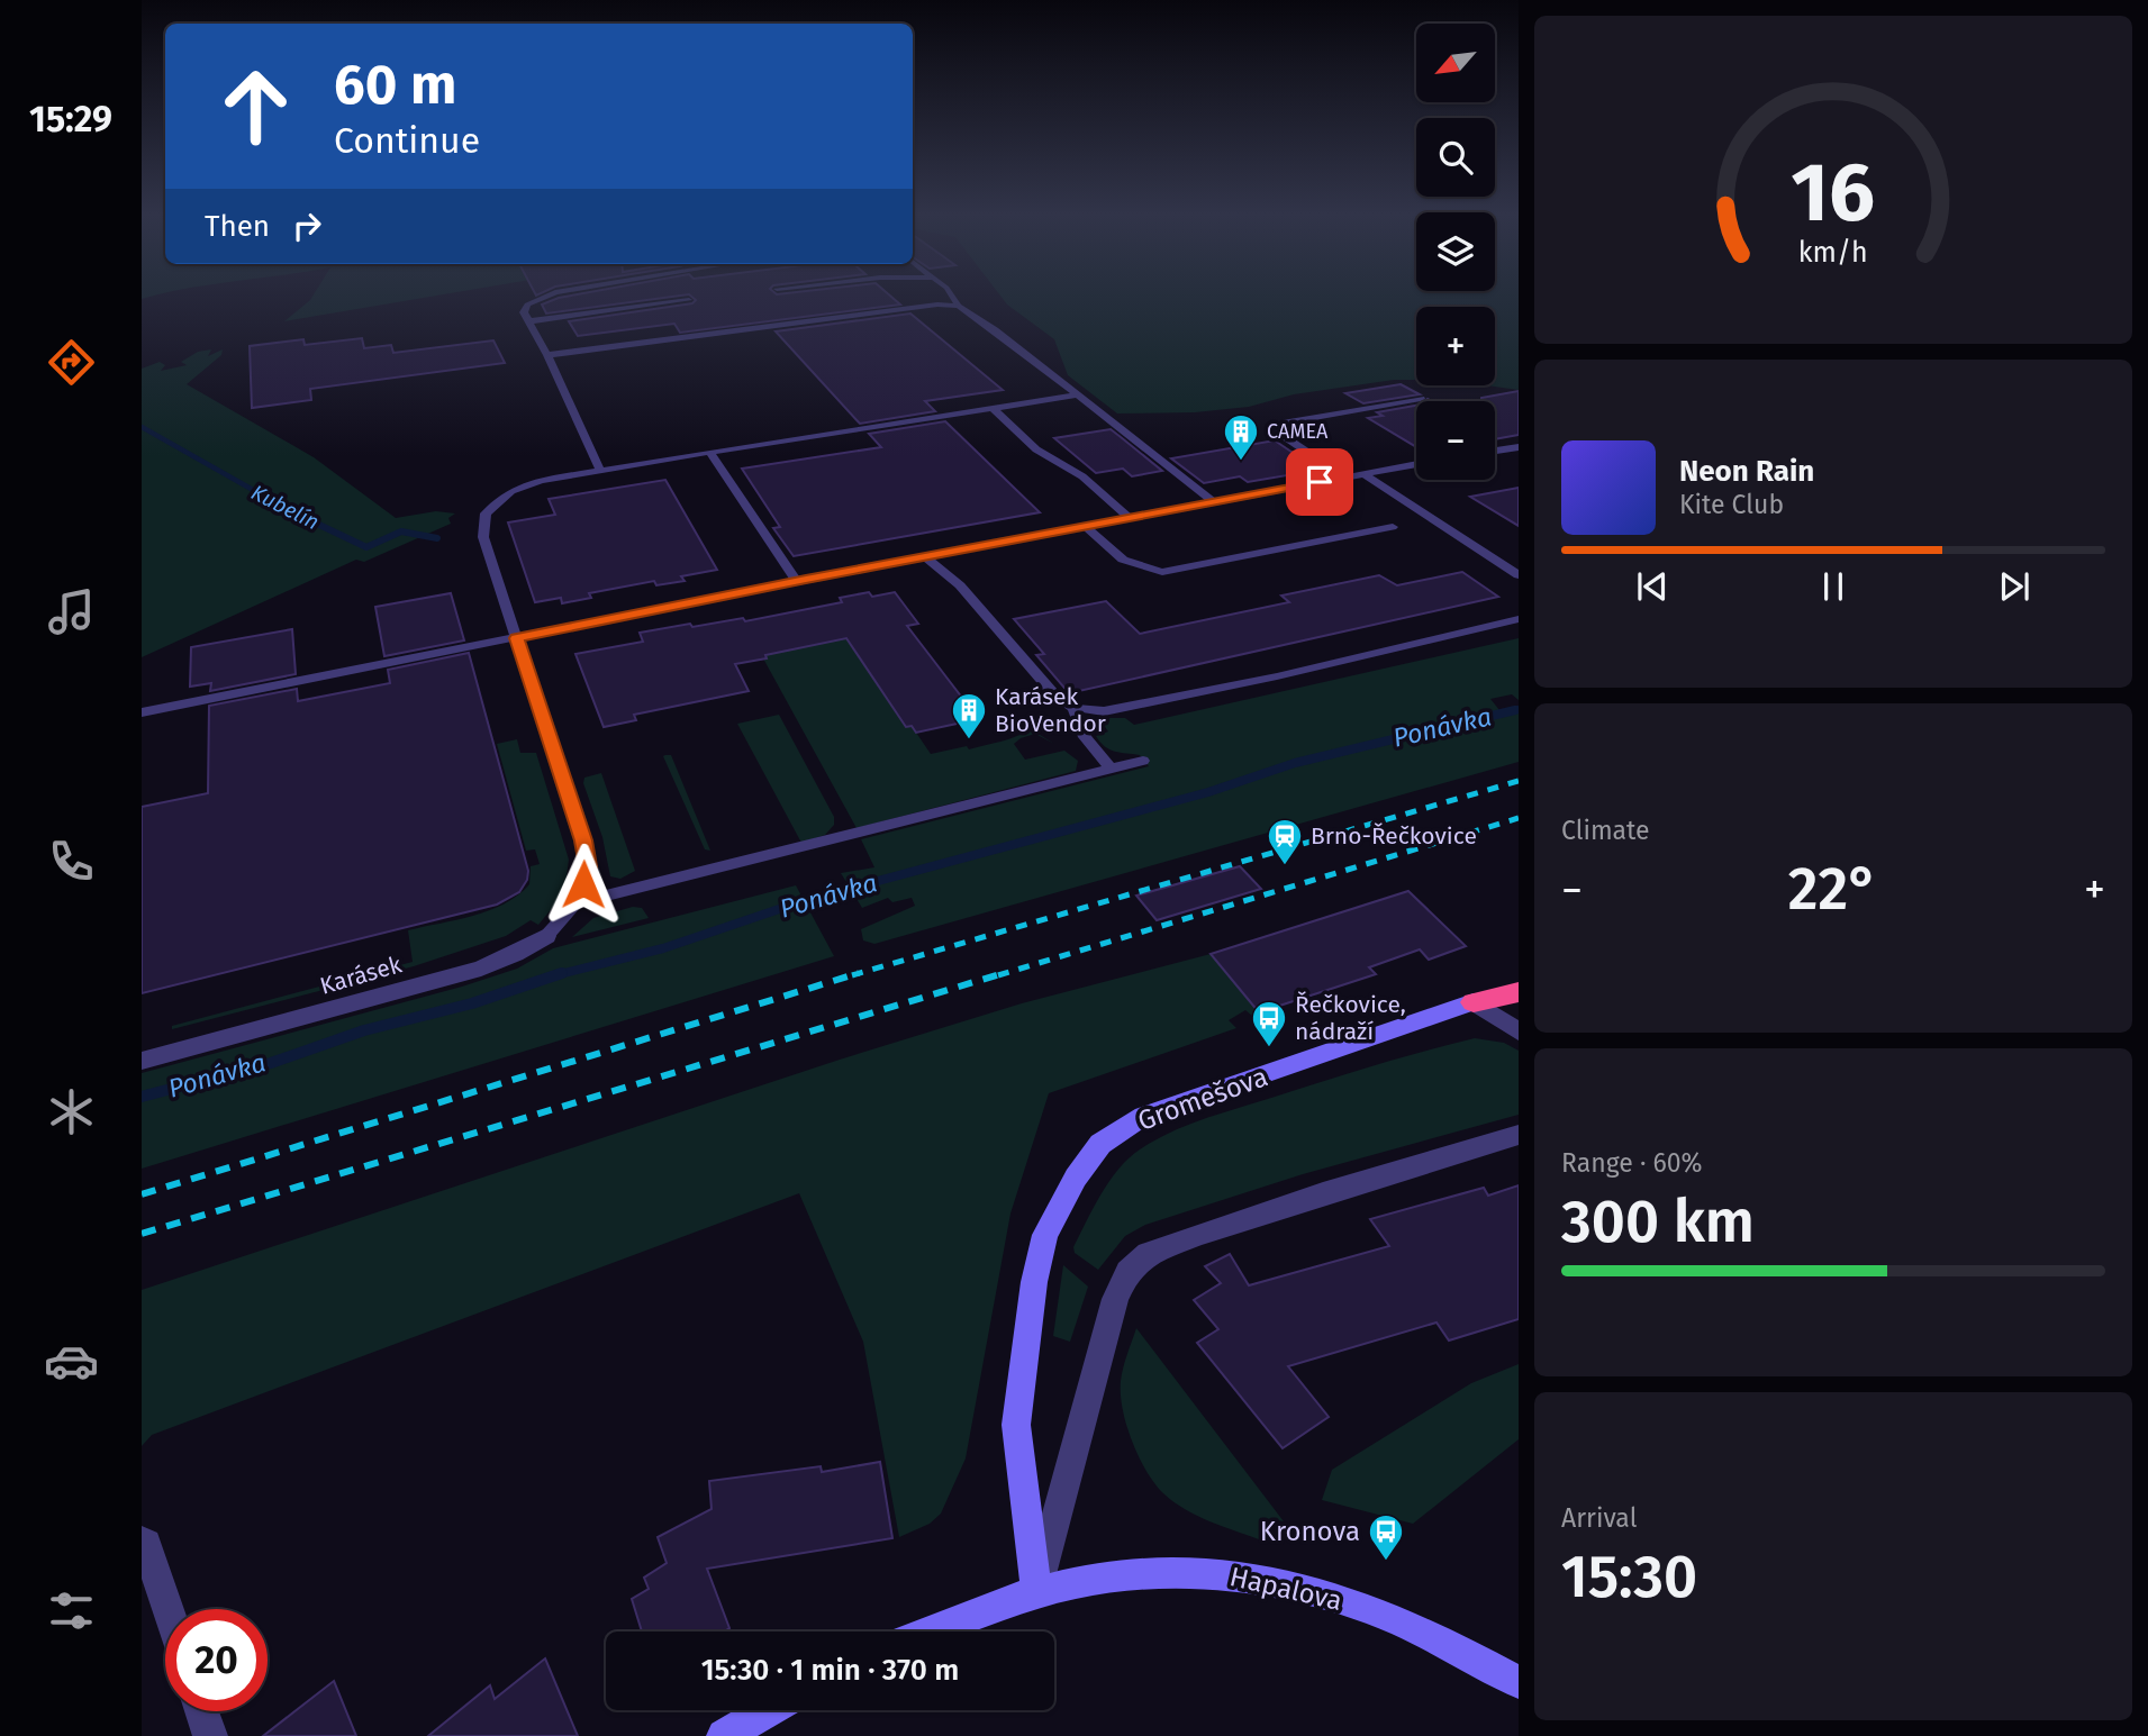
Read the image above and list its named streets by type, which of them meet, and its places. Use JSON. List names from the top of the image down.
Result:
{
  "streets": {
    "street": ["Karásek", "Gromešova", "Hapalova"]
  },
  "crossings": [
    ["Gromešova", "Hapalova"]
  ],
  "water": ["Kubelín", "Ponávka"],
  "places": {
    "building": ["CAMEA", "Karásek BioVendor"],
    "station": ["Brno-Řečkovice"],
    "bus stop": ["Řečkovice, nádraží", "Kronova"]
  },
  "north": "bottom left",
  "page": {
    "tabs": "15:29",
    "map_buttons": ["+", "−"],
    "turn": ["60 m", "Continue"],
    "then": "Then",
    "song": ["Neon Rain", "Kite Club"],
    "tile": [
      "Climate",
      ["Range · 60%", "300 km"],
      ["Arrival", "15:30"]
    ],
    "heat": ["−", "22°", "+"],
    "limit": "20",
    "trip": "15:30 · 1 min · 370 m",
    "gauge": ["16", "km/h"]
  }
}
